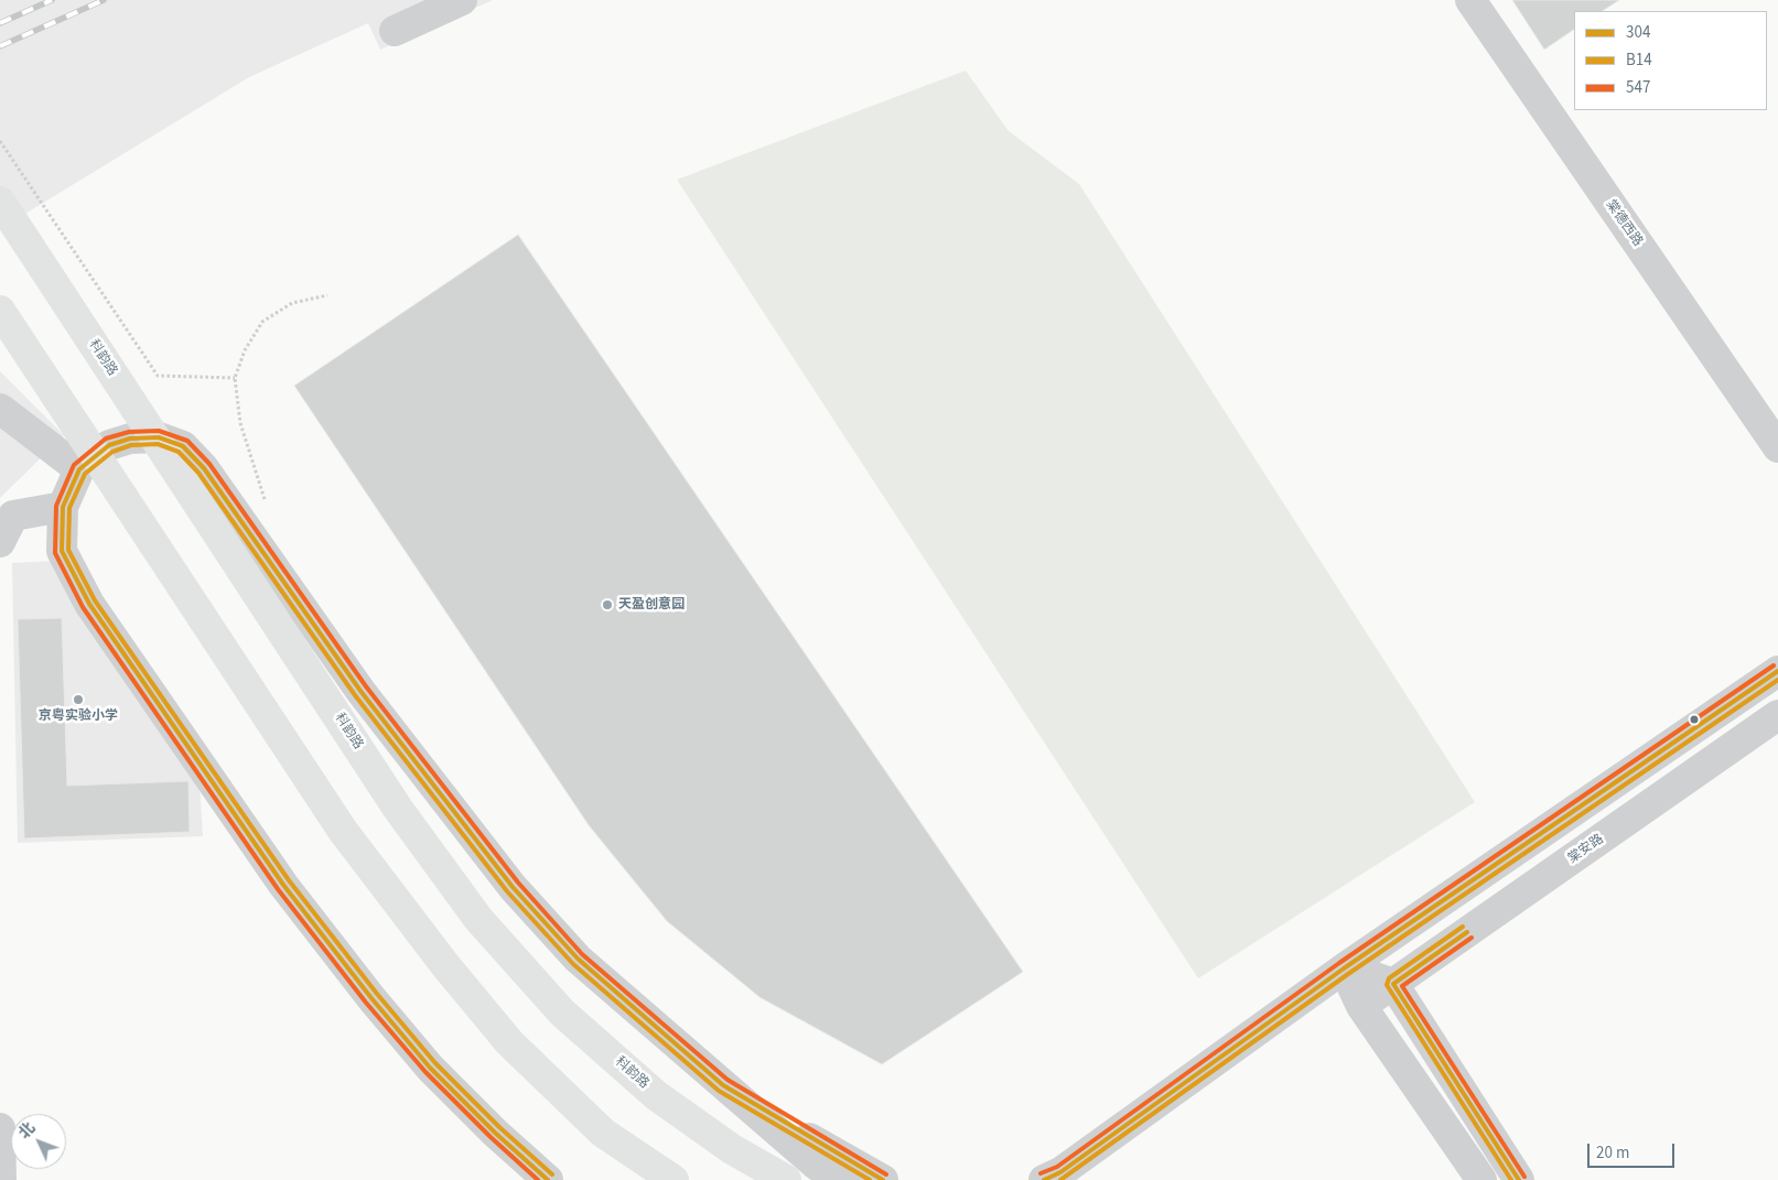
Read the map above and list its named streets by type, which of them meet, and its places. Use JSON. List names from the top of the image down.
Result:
{
  "streets": {
    "highway": ["科韵路"],
    "street": ["棠德西路", "棠安路"]
  },
  "places": ["天盈创意园", "京粤实验小学"],
  "lines": ["transit line 547", "transit line 304", "transit line B14"],
  "legend": ["304", "B14", "547"],
  "scale_bar": "20 m",
  "north": "top left"
}
